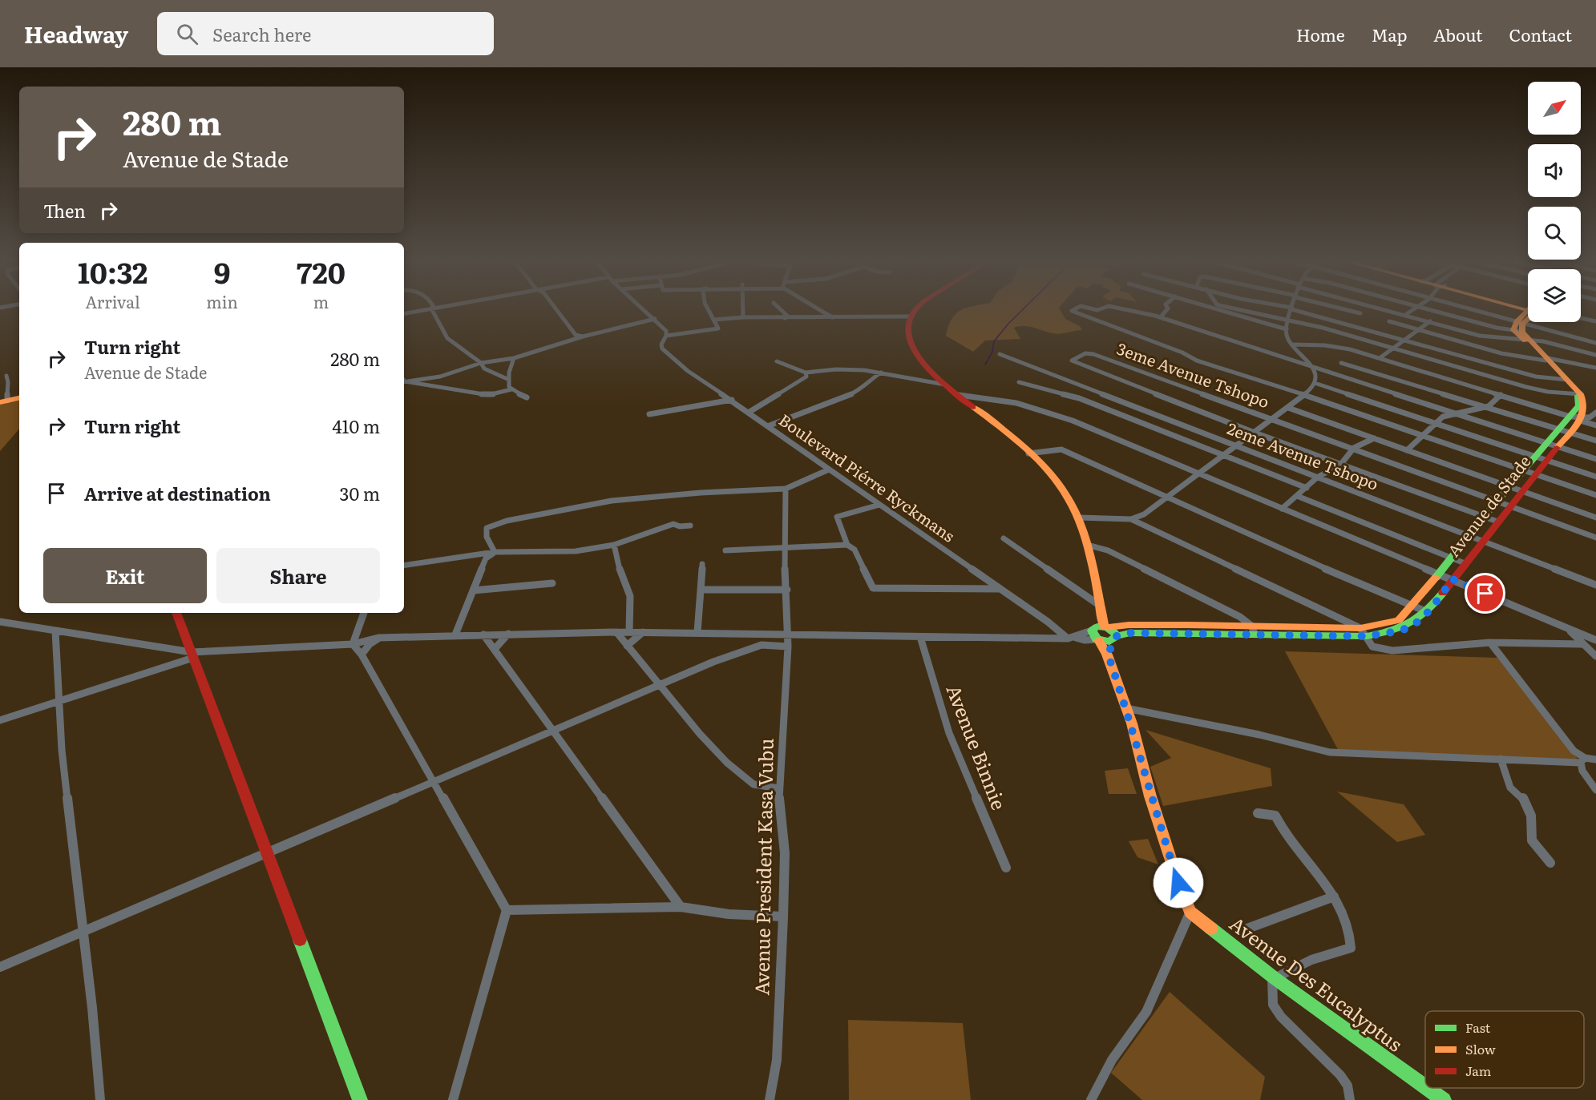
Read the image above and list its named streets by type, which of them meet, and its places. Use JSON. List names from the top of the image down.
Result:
{
  "streets": {
    "street": [
      "3eme Avenue Tshopo",
      "2eme Avenue Tshopo",
      "Boulevard Piérre Ryckmans",
      "Avenue de Stade",
      "Avenue Binnie",
      "Avenue President Kasa Vubu",
      "Avenue Des Eucalyptus"
    ]
  },
  "crossings": [
    ["3eme Avenue Tshopo", "Avenue de Stade"],
    ["2eme Avenue Tshopo", "Avenue de Stade"]
  ],
  "legend": ["Fast", "Slow", "Jam"],
  "north": "top right",
  "page": {
    "header": "Headway",
    "search": "Search here",
    "nav": [
      "Home",
      "Map",
      "About",
      "Contact"
    ],
    "turn": ["280 m", "Avenue de Stade"],
    "then": "Then",
    "eta": [
      "10:32",
      "Arrival",
      "9",
      "min",
      "720",
      "m"
    ],
    "list": [
      {
        "name": "Turn right",
        "note": "Avenue de Stade",
        "value": "280 m"
      },
      {
        "name": "Turn right",
        "value": "410 m"
      },
      {
        "name": "Arrive at destination",
        "value": "30 m"
      }
    ],
    "buttons": ["Exit", "Share"]
  }
}
